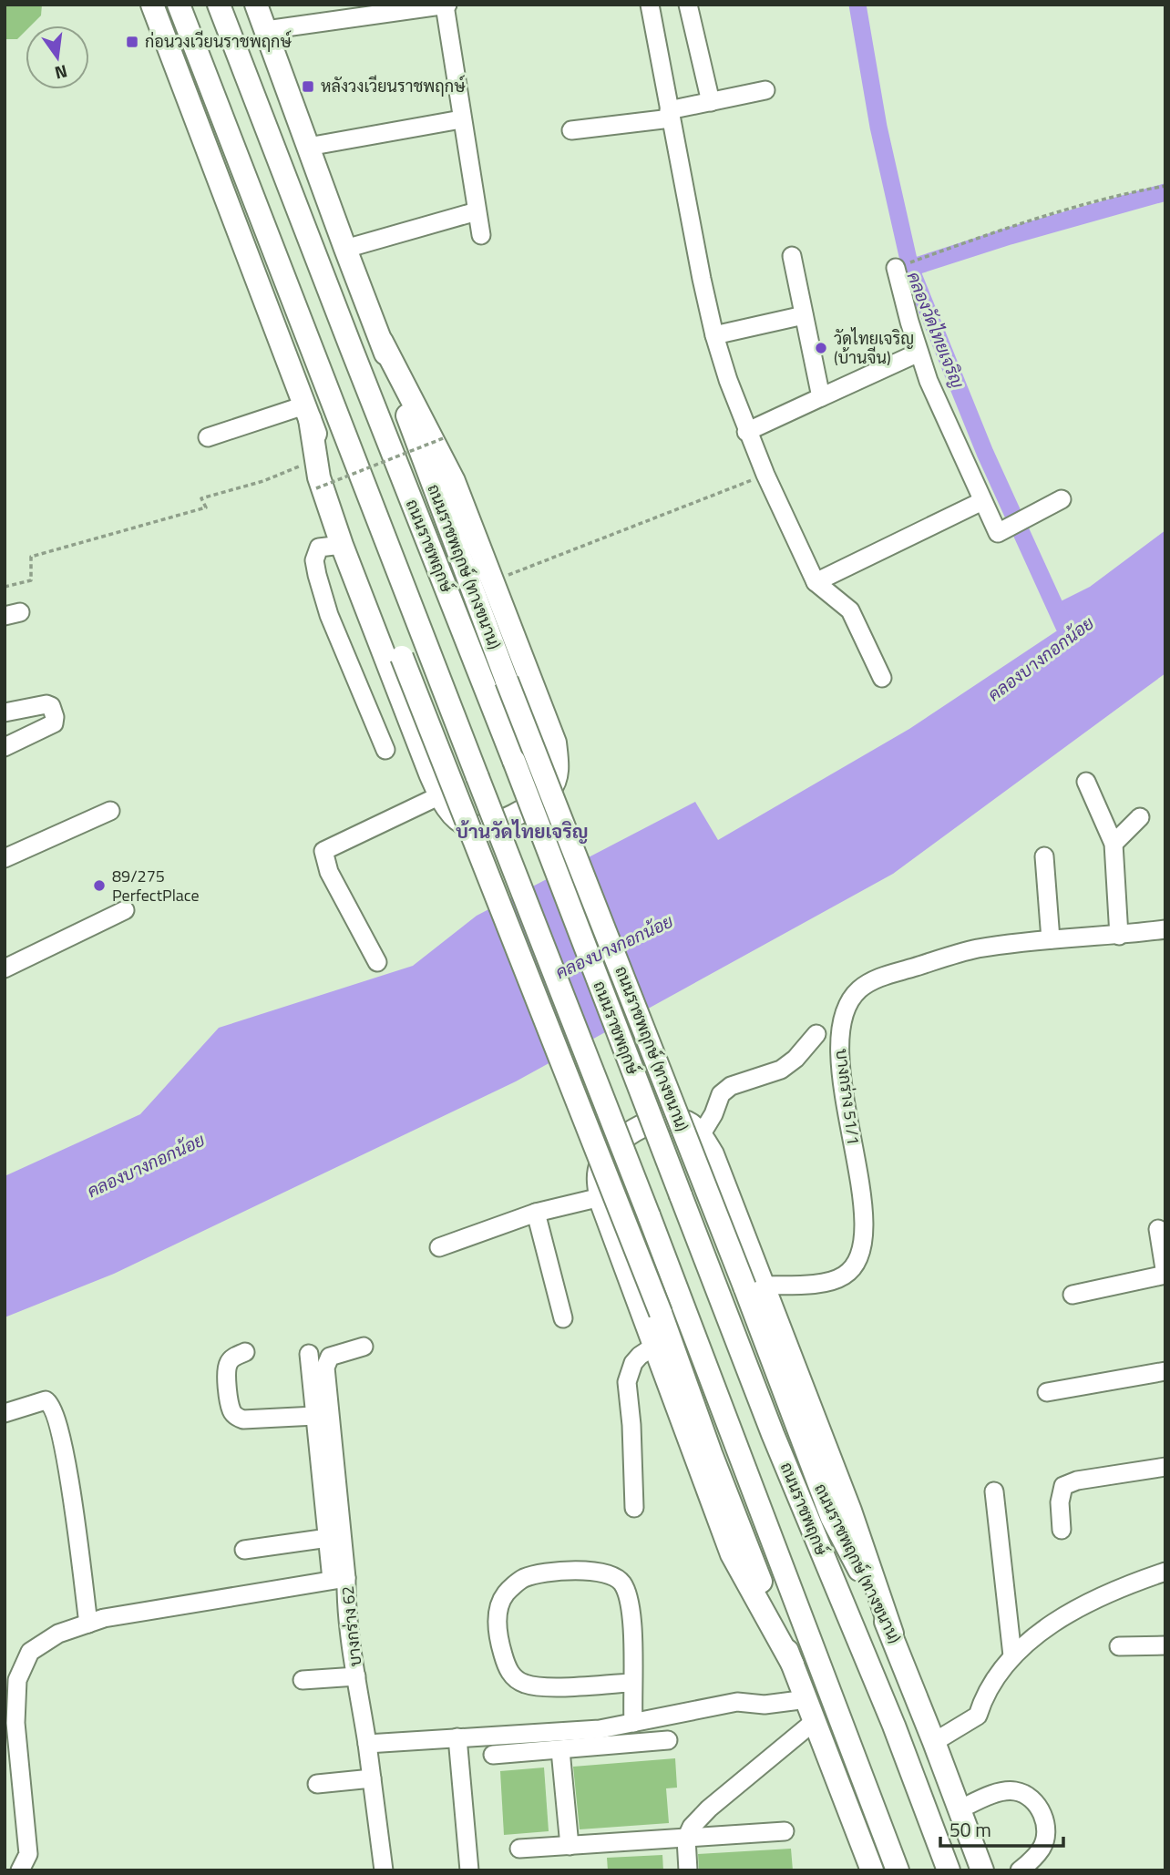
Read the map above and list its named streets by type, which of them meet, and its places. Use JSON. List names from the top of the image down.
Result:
{
  "streets": {
    "main road": ["ถนนราชพฤกษ์", "ถนนราชพฤกษ์ (ทางขนาน)"],
    "street": ["บางกร่าง 51/1", "บางกร่าง 62"]
  },
  "crossings": [
    ["ถนนราชพฤกษ์ (ทางขนาน)", "บางกร่าง 51/1"]
  ],
  "districts": ["บ้านวัดไทยเจริญ"],
  "water": ["คลองวัดไทยเจริญ", "คลองบางกอกน้อย"],
  "places": {
    "transit": ["ก่อนวงเวียนราชพฤกษ์", "หลังวงเวียนราชพฤกษ์"],
    "other": ["วัดไทยเจริญ (บ้านจีน)", "89/275 PerfectPlace"]
  },
  "scale_bar": "50 m",
  "north": "bottom"
}
